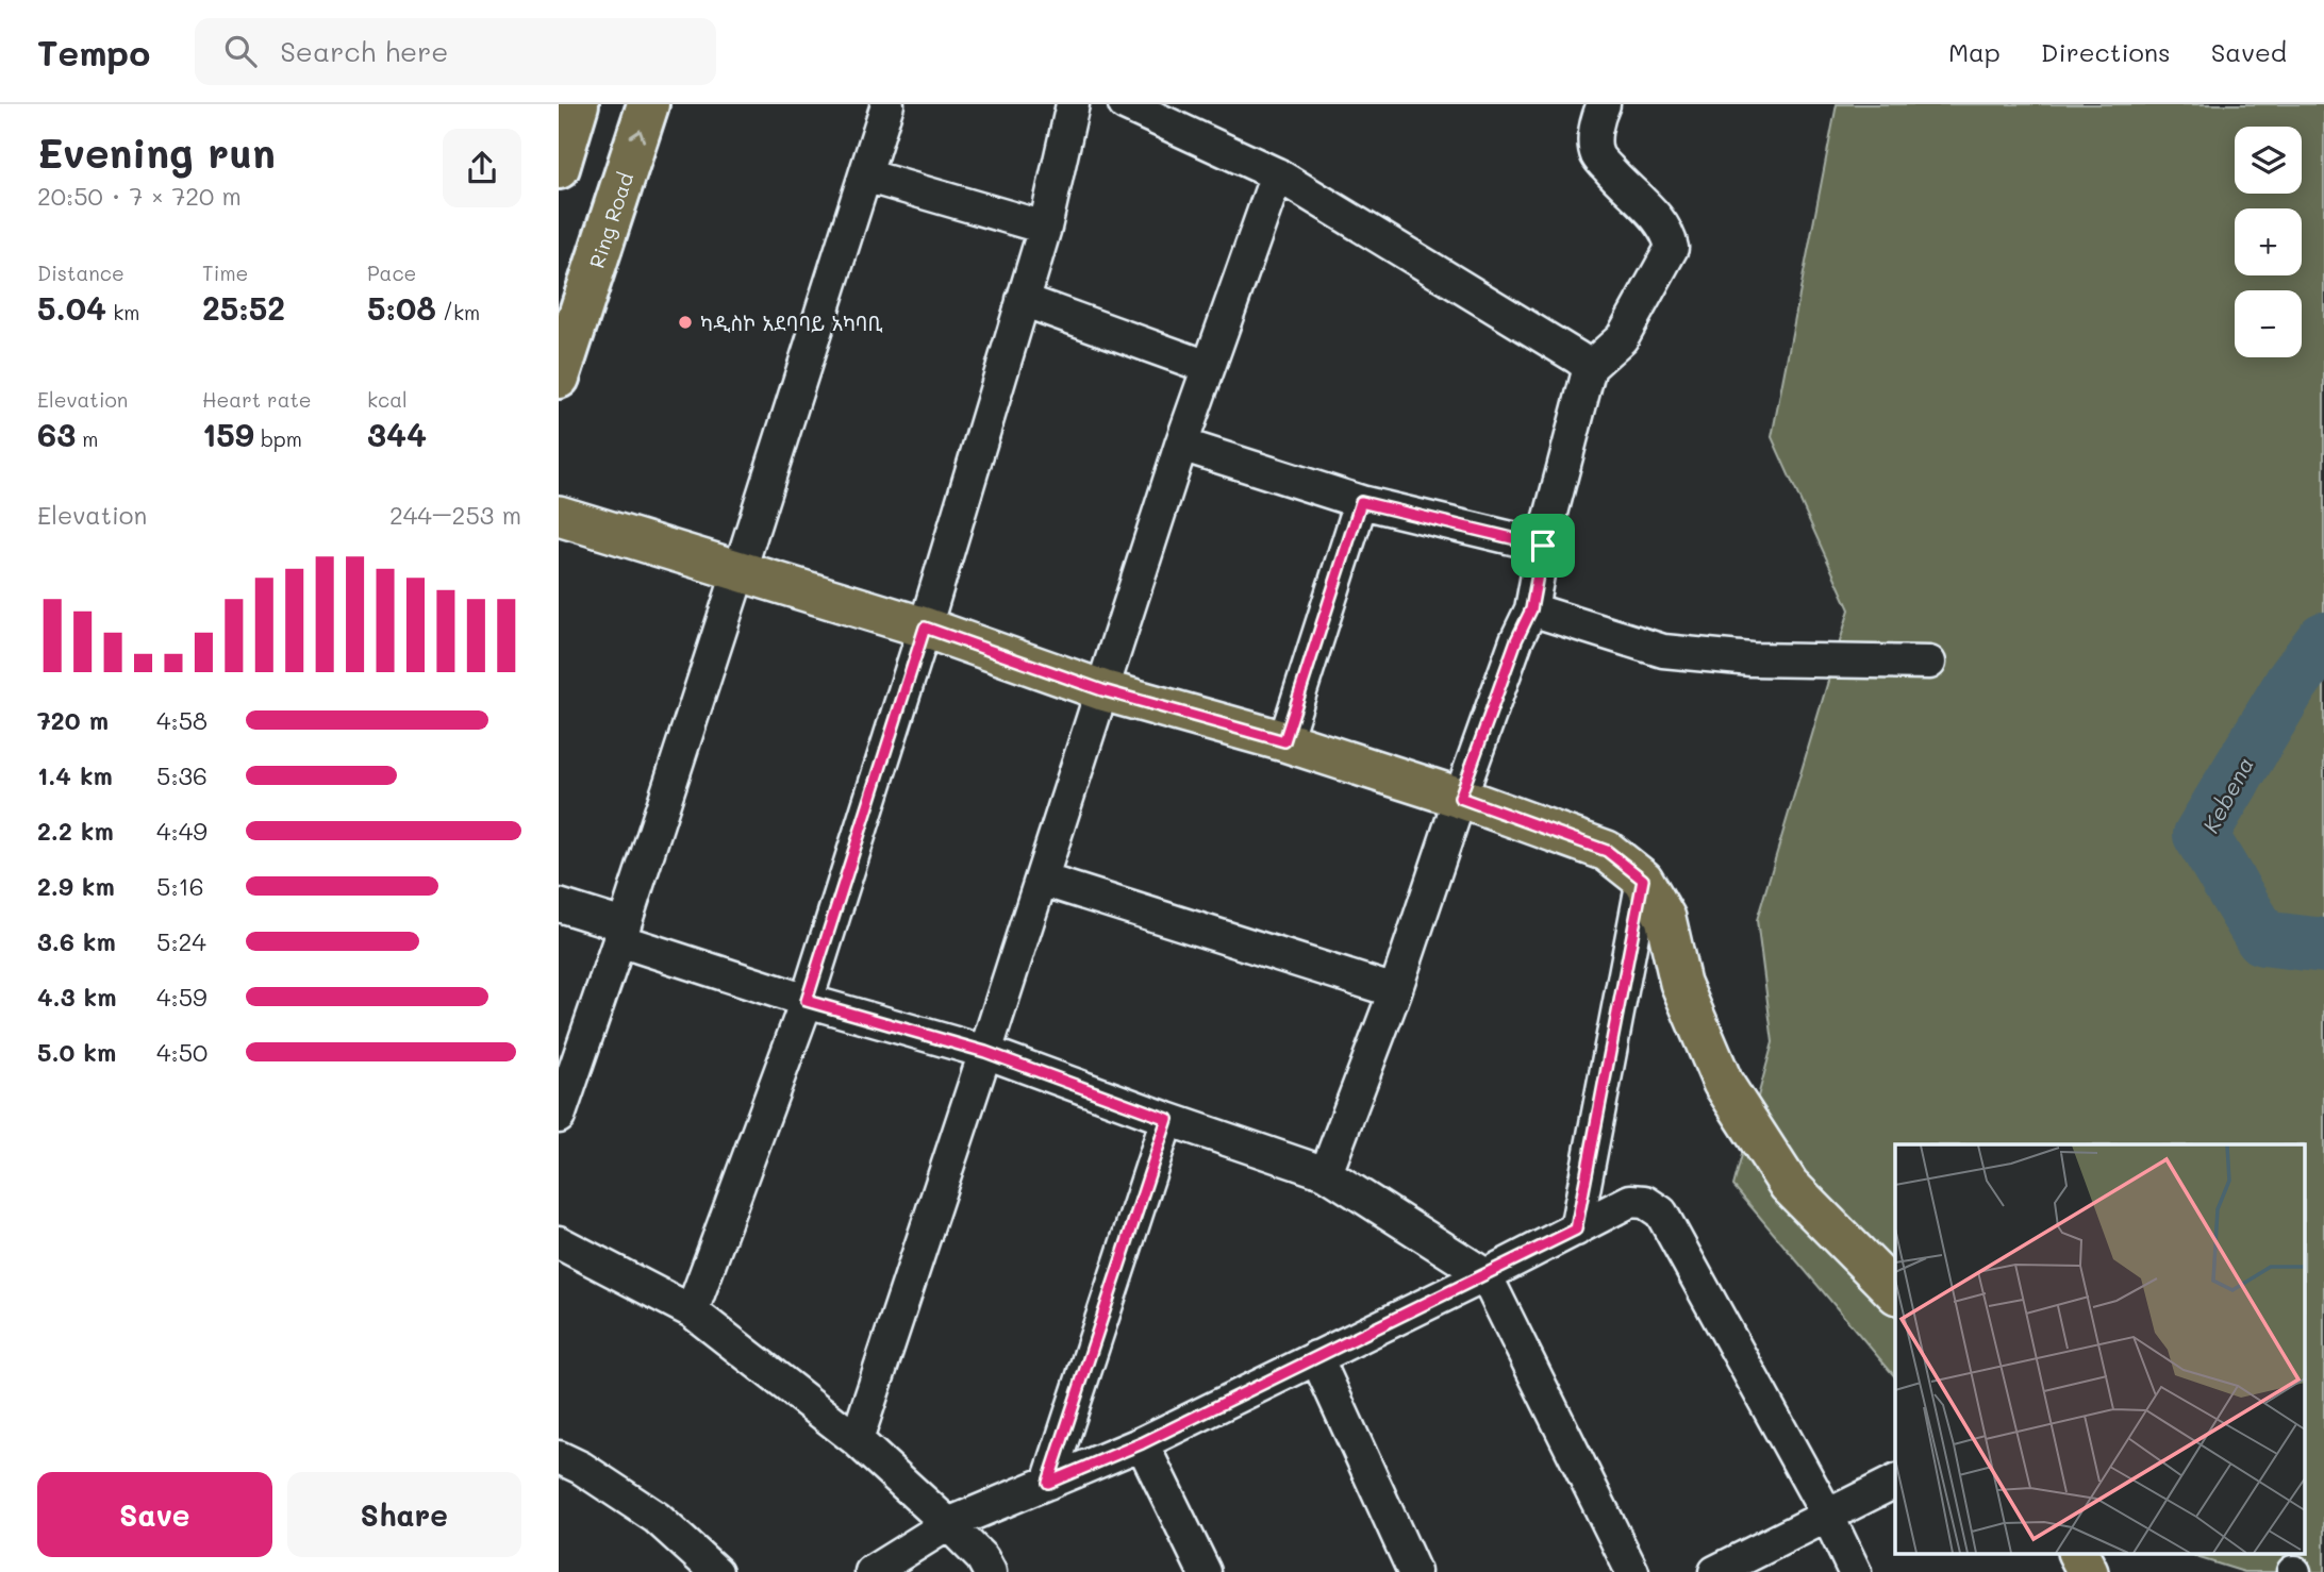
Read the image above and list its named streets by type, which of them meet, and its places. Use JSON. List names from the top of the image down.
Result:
{
  "streets": {
    "highway": ["Ring Road"]
  },
  "one_way": ["Ring Road"],
  "water": ["Kebena"],
  "places": ["ካዲስኮ አደባባይ አካባቢ"],
  "page": {
    "header": "Tempo",
    "search": "Search here",
    "nav": ["Map", "Directions", "Saved"],
    "heading": ["Evening run", "20:50 · 7 × 720 m"],
    "map_buttons": ["+", "−"],
    "stats": [
      ["Distance", "5.04 km"],
      ["Time", "25:52"],
      ["Pace", "5:08 /km"],
      ["Elevation", "63 m"],
      ["Heart rate", "159 bpm"],
      ["kcal", "344"]
    ],
    "chart": ["Elevation", "244–253 m"],
    "list": [
      {
        "name": "720 m",
        "note": "4:58"
      },
      {
        "name": "1.4 km",
        "note": "5:36"
      },
      {
        "name": "2.2 km",
        "note": "4:49"
      },
      {
        "name": "2.9 km",
        "note": "5:16"
      },
      {
        "name": "3.6 km",
        "note": "5:24"
      },
      {
        "name": "4.3 km",
        "note": "4:59"
      },
      {
        "name": "5.0 km",
        "note": "4:50"
      }
    ],
    "buttons": ["Save", "Share"]
  }
}
